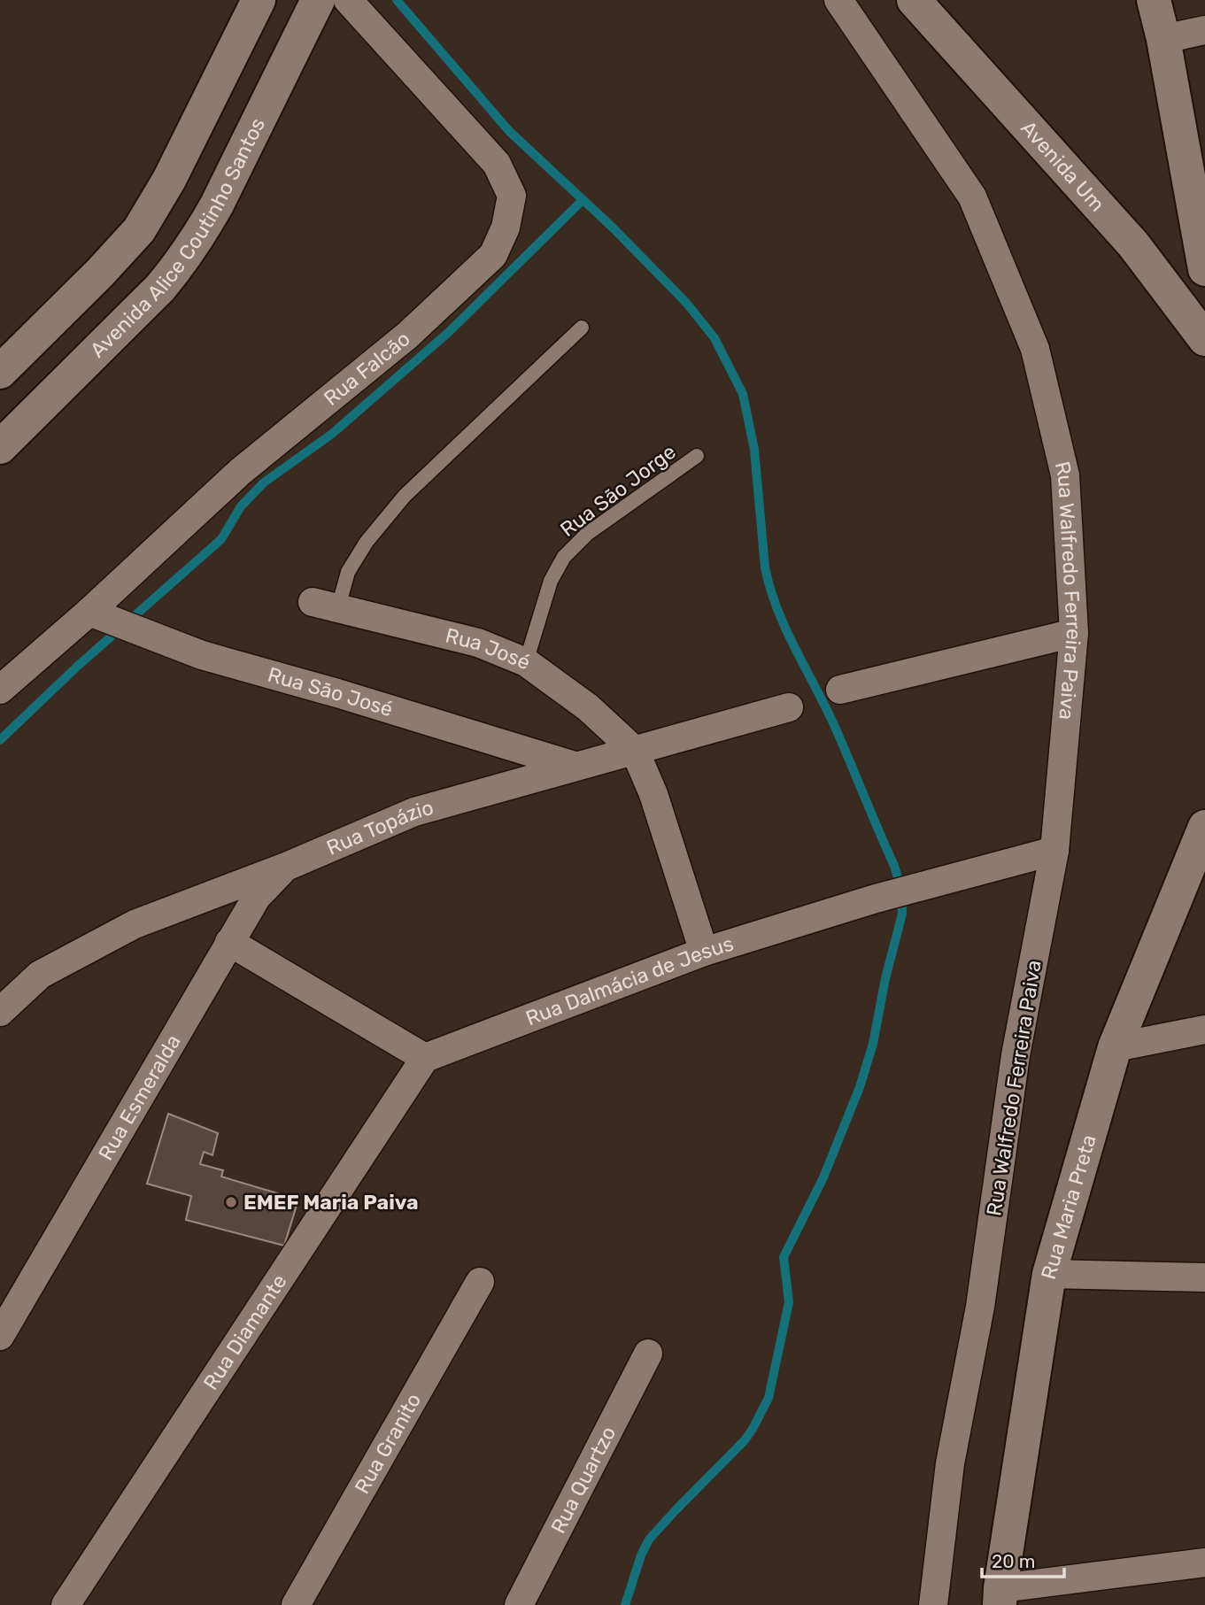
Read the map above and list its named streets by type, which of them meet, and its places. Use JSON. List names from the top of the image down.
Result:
{
  "streets": {
    "street": [
      "Avenida Um",
      "Avenida Alice Coutinho Santos",
      "Rua Falcão",
      "Rua Walfredo Ferreira Paiva",
      "Rua José",
      "Rua São José",
      "Rua Topázio",
      "Rua Dalmácia de Jesus",
      "Rua Esmeralda",
      "Rua Maria Preta",
      "Rua Diamante",
      "Rua Granito",
      "Rua Quartzo"
    ],
    "lane": ["Rua São Jorge"]
  },
  "crossings": [
    ["Rua Falcão", "Rua São José"],
    ["Rua São Jorge", "Rua José"],
    ["Rua Walfredo Ferreira Paiva", "Rua Dalmácia de Jesus"],
    ["Rua José", "Rua Topázio"],
    ["Rua São José", "Rua Topázio"],
    ["Rua Topázio", "Rua Esmeralda"],
    ["Rua Dalmácia de Jesus", "Rua Diamante"]
  ],
  "places": ["EMEF Maria Paiva"],
  "scale_bar": "20 m"
}
